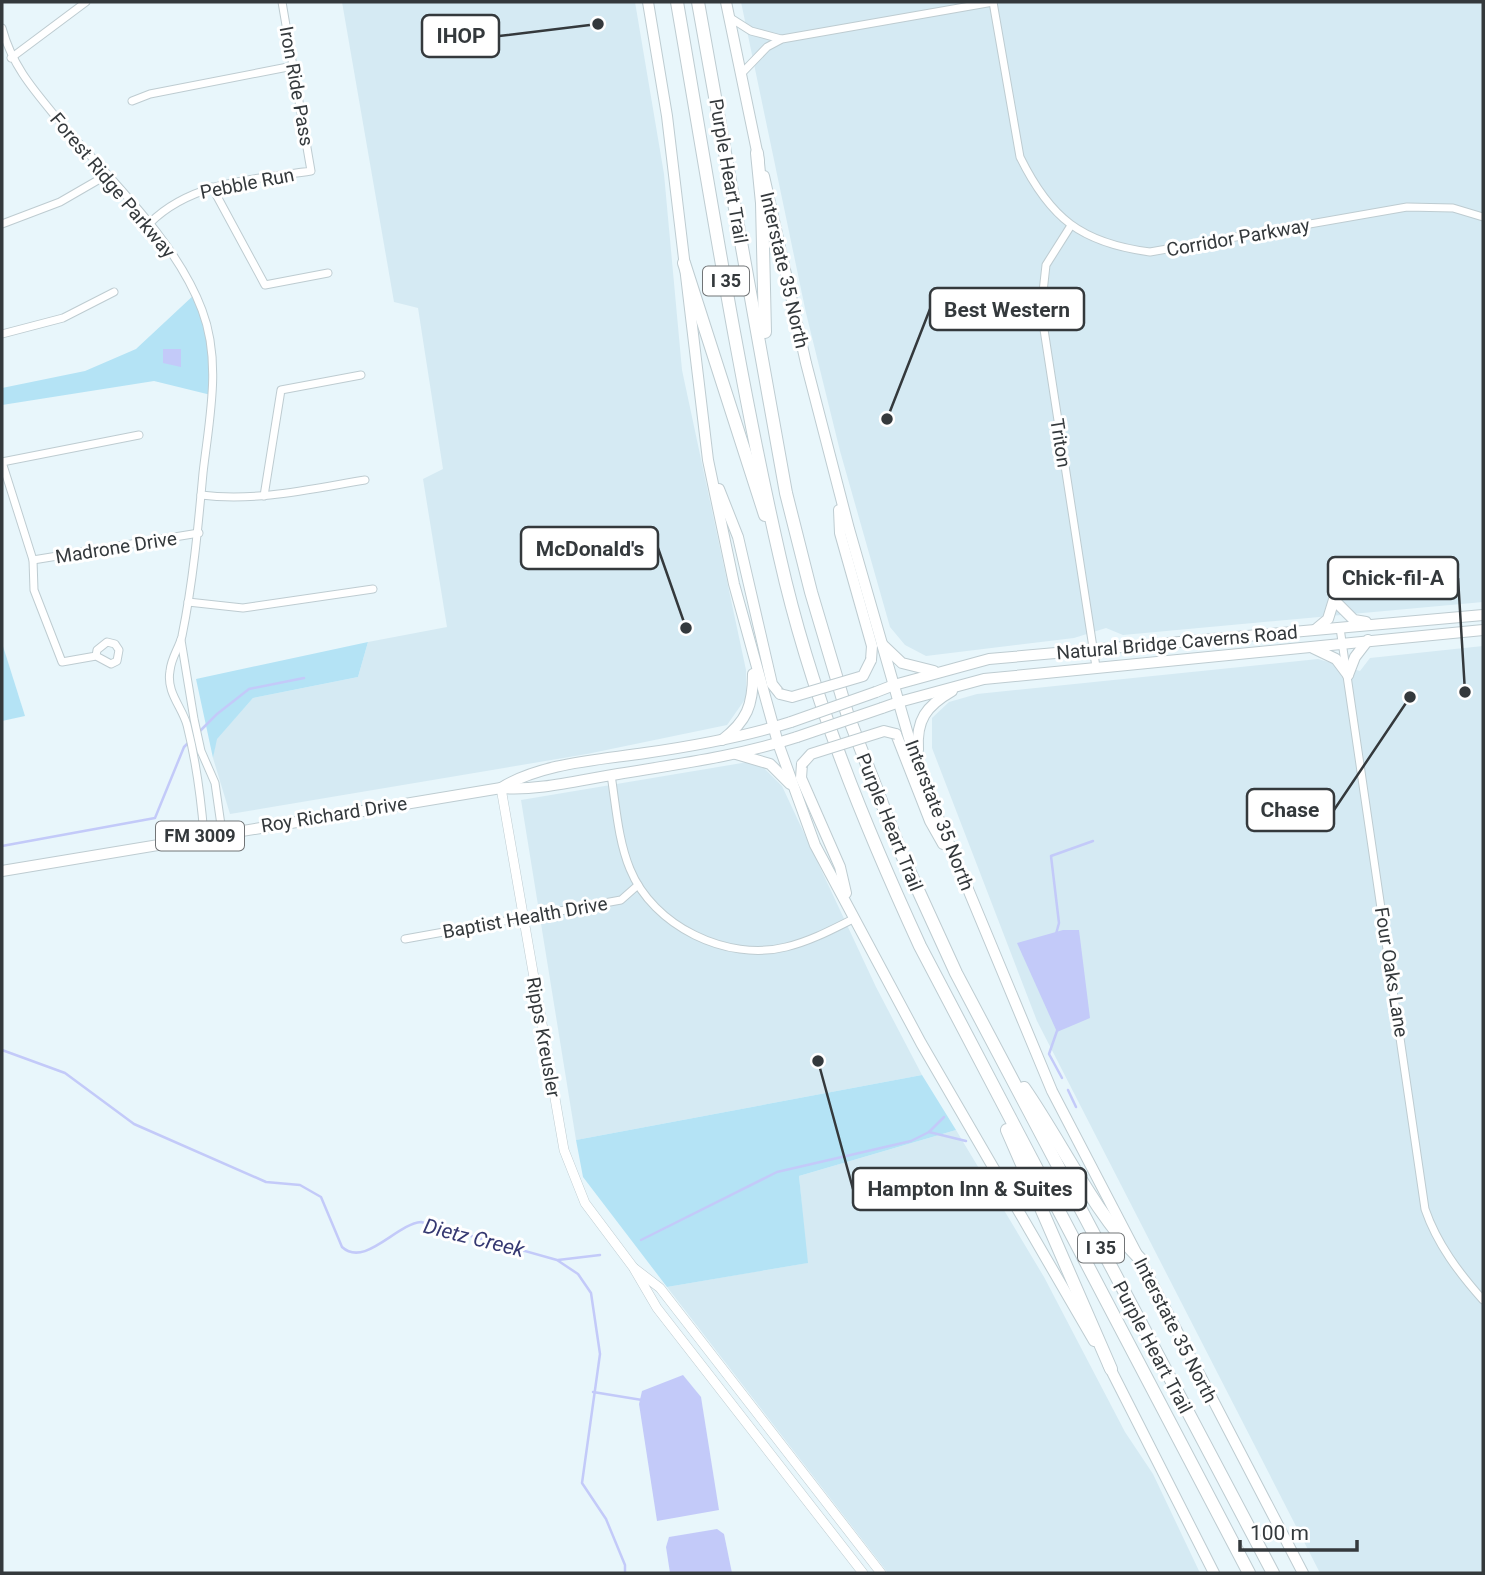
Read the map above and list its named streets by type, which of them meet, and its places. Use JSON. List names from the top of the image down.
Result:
{
  "streets": {
    "highway": ["Purple Heart Trail", "I 35"],
    "main road": [
      "Interstate 35 North",
      "Natural Bridge Caverns Road",
      "Roy Richard Drive",
      "FM 3009"
    ],
    "street": [
      "Iron Ride Pass",
      "Pebble Run",
      "Forest Ridge Parkway",
      "Corridor Parkway",
      "Triton",
      "Madrone Drive",
      "Baptist Health Drive",
      "Four Oaks Lane",
      "Ripps Kreusler"
    ]
  },
  "crossings": [
    ["Iron Ride Pass", "Pebble Run"],
    ["Pebble Run", "Forest Ridge Parkway"],
    ["Forest Ridge Parkway", "Madrone Drive"],
    ["Forest Ridge Parkway", "Roy Richard Drive"],
    ["Corridor Parkway", "Triton"],
    ["Interstate 35 North", "Natural Bridge Caverns Road"],
    ["Interstate 35 North", "FM 3009"],
    ["Triton", "Natural Bridge Caverns Road"],
    ["Natural Bridge Caverns Road", "Roy Richard Drive"],
    ["Natural Bridge Caverns Road", "FM 3009"],
    ["Natural Bridge Caverns Road", "Four Oaks Lane"],
    ["Roy Richard Drive", "FM 3009"],
    ["Roy Richard Drive", "Ripps Kreusler"],
    ["Baptist Health Drive", "Ripps Kreusler"]
  ],
  "water": ["Dietz Creek"],
  "places": [
    "IHOP",
    "Best Western",
    "McDonald's",
    "Chick-fil-A",
    "Chase",
    "Hampton Inn & Suites"
  ],
  "scale_bar": "100 m"
}
